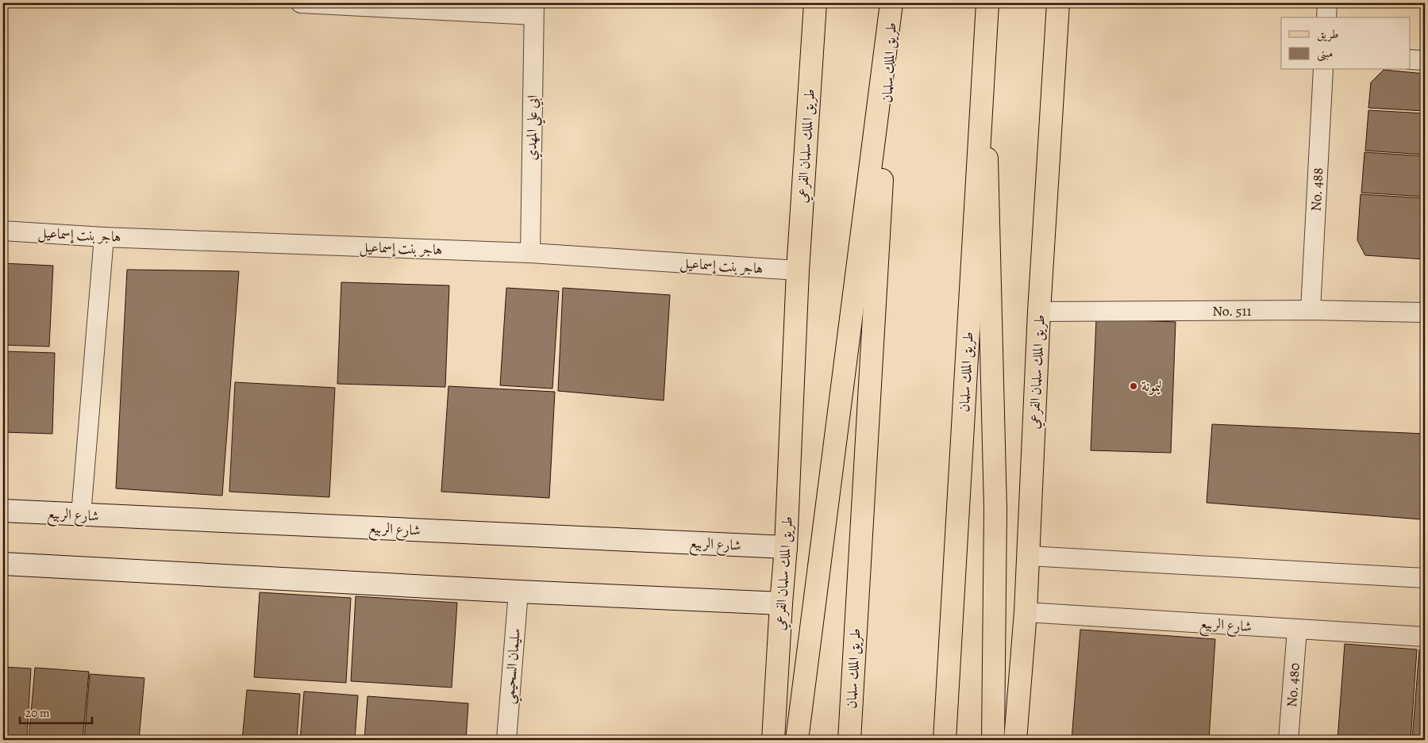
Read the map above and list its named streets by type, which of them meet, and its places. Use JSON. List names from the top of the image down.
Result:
{
  "streets": {
    "main road": ["طريق الملك سلمان", "طريق الملك سلمان الفرعي"],
    "street": [
      "ابي علي المهدي",
      "No. 488",
      "هاجر بنت إسماعيل",
      "No. 511",
      "شارع الربيع",
      "سليمان السحيمي",
      "No. 480"
    ]
  },
  "crossings": [
    ["ابي علي المهدي", "هاجر بنت إسماعيل"],
    ["طريق الملك سلمان الفرعي", "هاجر بنت إسماعيل"],
    ["طريق الملك سلمان الفرعي", "No. 511"],
    ["طريق الملك سلمان الفرعي", "شارع الربيع"],
    ["No. 488", "No. 511"],
    ["شارع الربيع", "No. 480"]
  ],
  "places": ["ليمونة"],
  "legend": ["طريق", "مبنى"],
  "scale_bar": "20 m"
}
